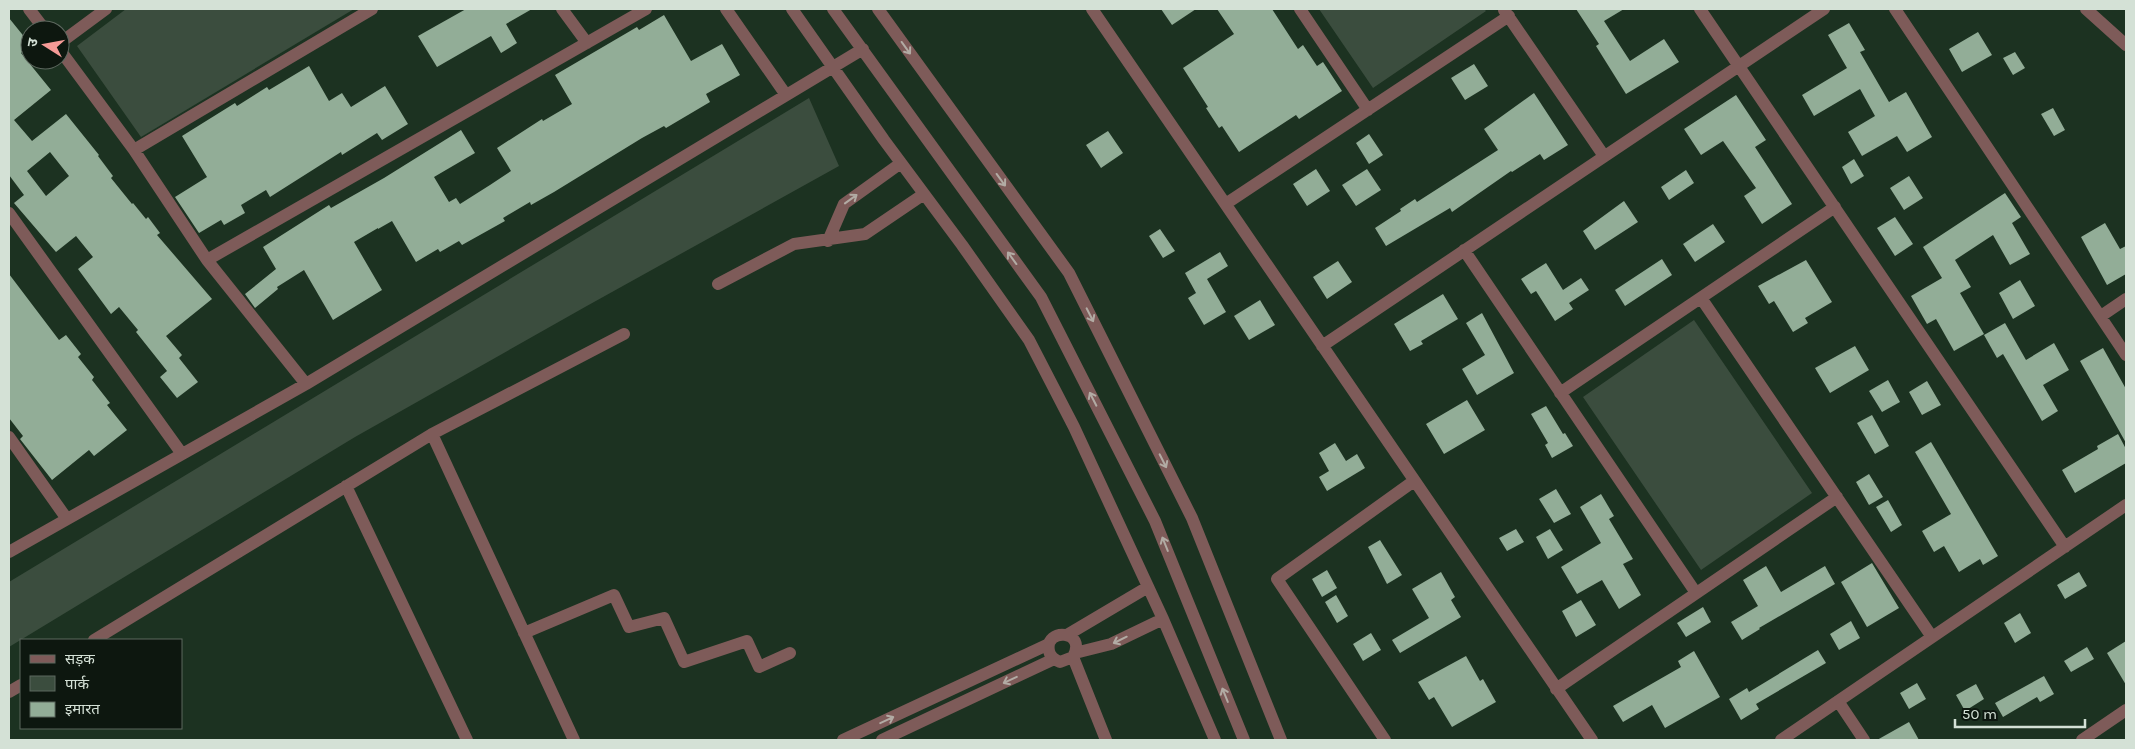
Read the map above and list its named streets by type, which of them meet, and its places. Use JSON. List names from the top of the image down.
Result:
{
  "legend": ["सड़क", "पार्क", "इमारत"],
  "scale_bar": "50 m",
  "north": "left"
}
